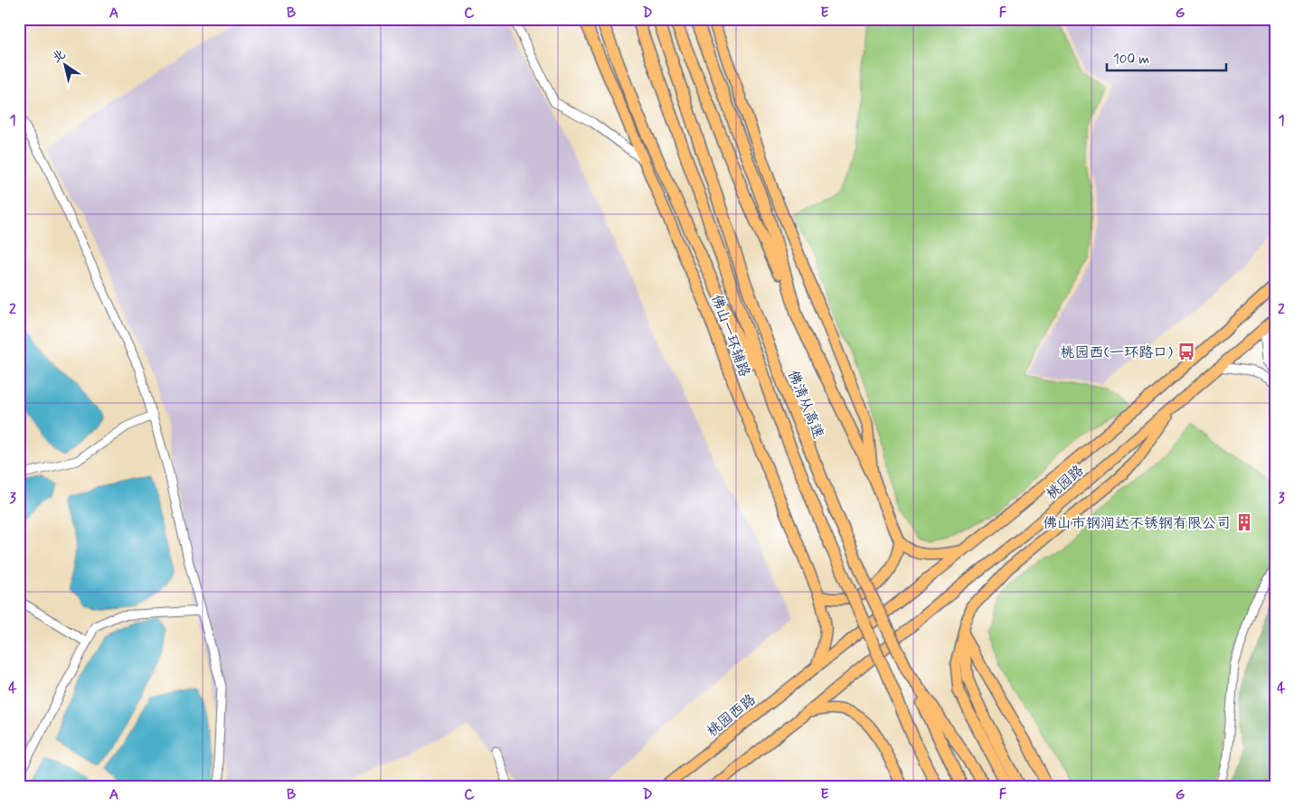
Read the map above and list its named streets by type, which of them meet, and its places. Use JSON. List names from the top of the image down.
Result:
{
  "streets": {
    "highway": ["佛清从高速"],
    "main road": ["佛山一环辅路", "桃园路", "桃园西路"]
  },
  "crossings": [
    ["佛山一环辅路", "桃园路"],
    ["佛山一环辅路", "桃园西路"],
    ["桃园路", "桃园西路"]
  ],
  "places": {
    "bus stop": ["桃园西(一环路口)"],
    "building": ["佛山市钢润达不锈钢有限公司"]
  },
  "scale_bar": "100 m",
  "north": "top left",
  "grid": {
    "columns": [
      "A",
      "B",
      "C",
      "D",
      "E",
      "F",
      "G"
    ],
    "rows": [
      "1",
      "2",
      "3",
      "4"
    ]
  }
}
